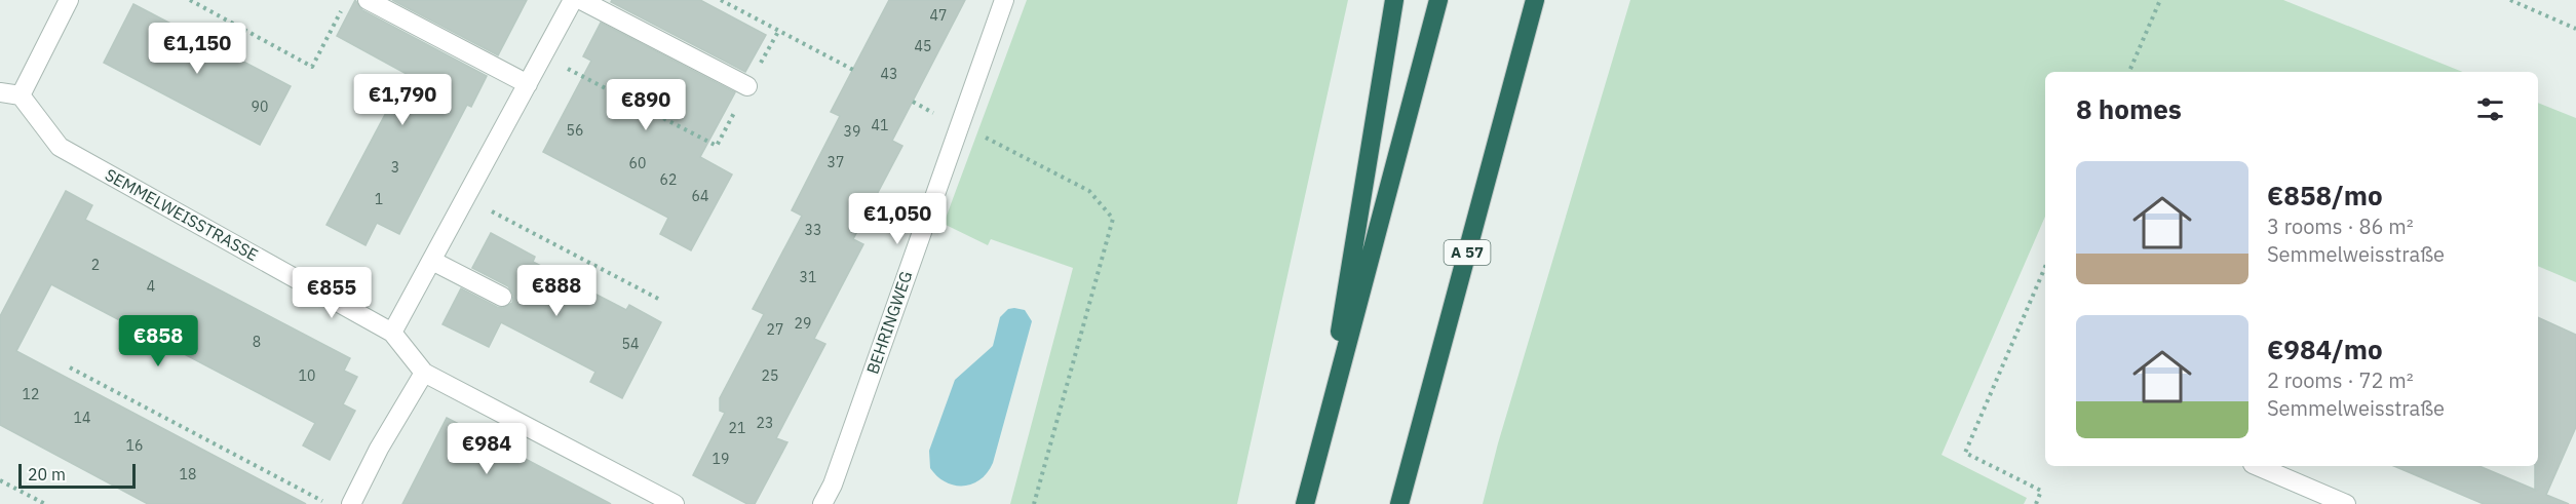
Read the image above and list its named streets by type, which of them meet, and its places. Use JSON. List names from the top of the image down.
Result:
{
  "streets": {
    "highway": ["A 57"],
    "street": ["SEMMELWEISSTRASSE", "BEHRINGWEG"]
  },
  "house_numbers": [
    "47",
    "45",
    "43",
    "90",
    "41",
    "56",
    "39",
    "37",
    "60",
    "3",
    "62",
    "64",
    "1",
    "33",
    "2",
    "31",
    "4",
    "29",
    "27",
    "8",
    "54",
    "10",
    "25",
    "12",
    "14",
    "23",
    "21",
    "16",
    "19",
    "18"
  ],
  "scale_bar": "20 m",
  "page": {
    "price": [
      "€1,150",
      "€1,790",
      "€890",
      "€1,050",
      "€888",
      "€855",
      "€858",
      "€984"
    ],
    "heading": "8 homes",
    "list": [
      {
        "name": "€858/mo",
        "note": "3 rooms · 86 m² · Semmelweisstraße"
      },
      {
        "name": "€984/mo",
        "note": "2 rooms · 72 m² · Semmelweisstraße"
      }
    ],
    "scale": "20 m"
  }
}
